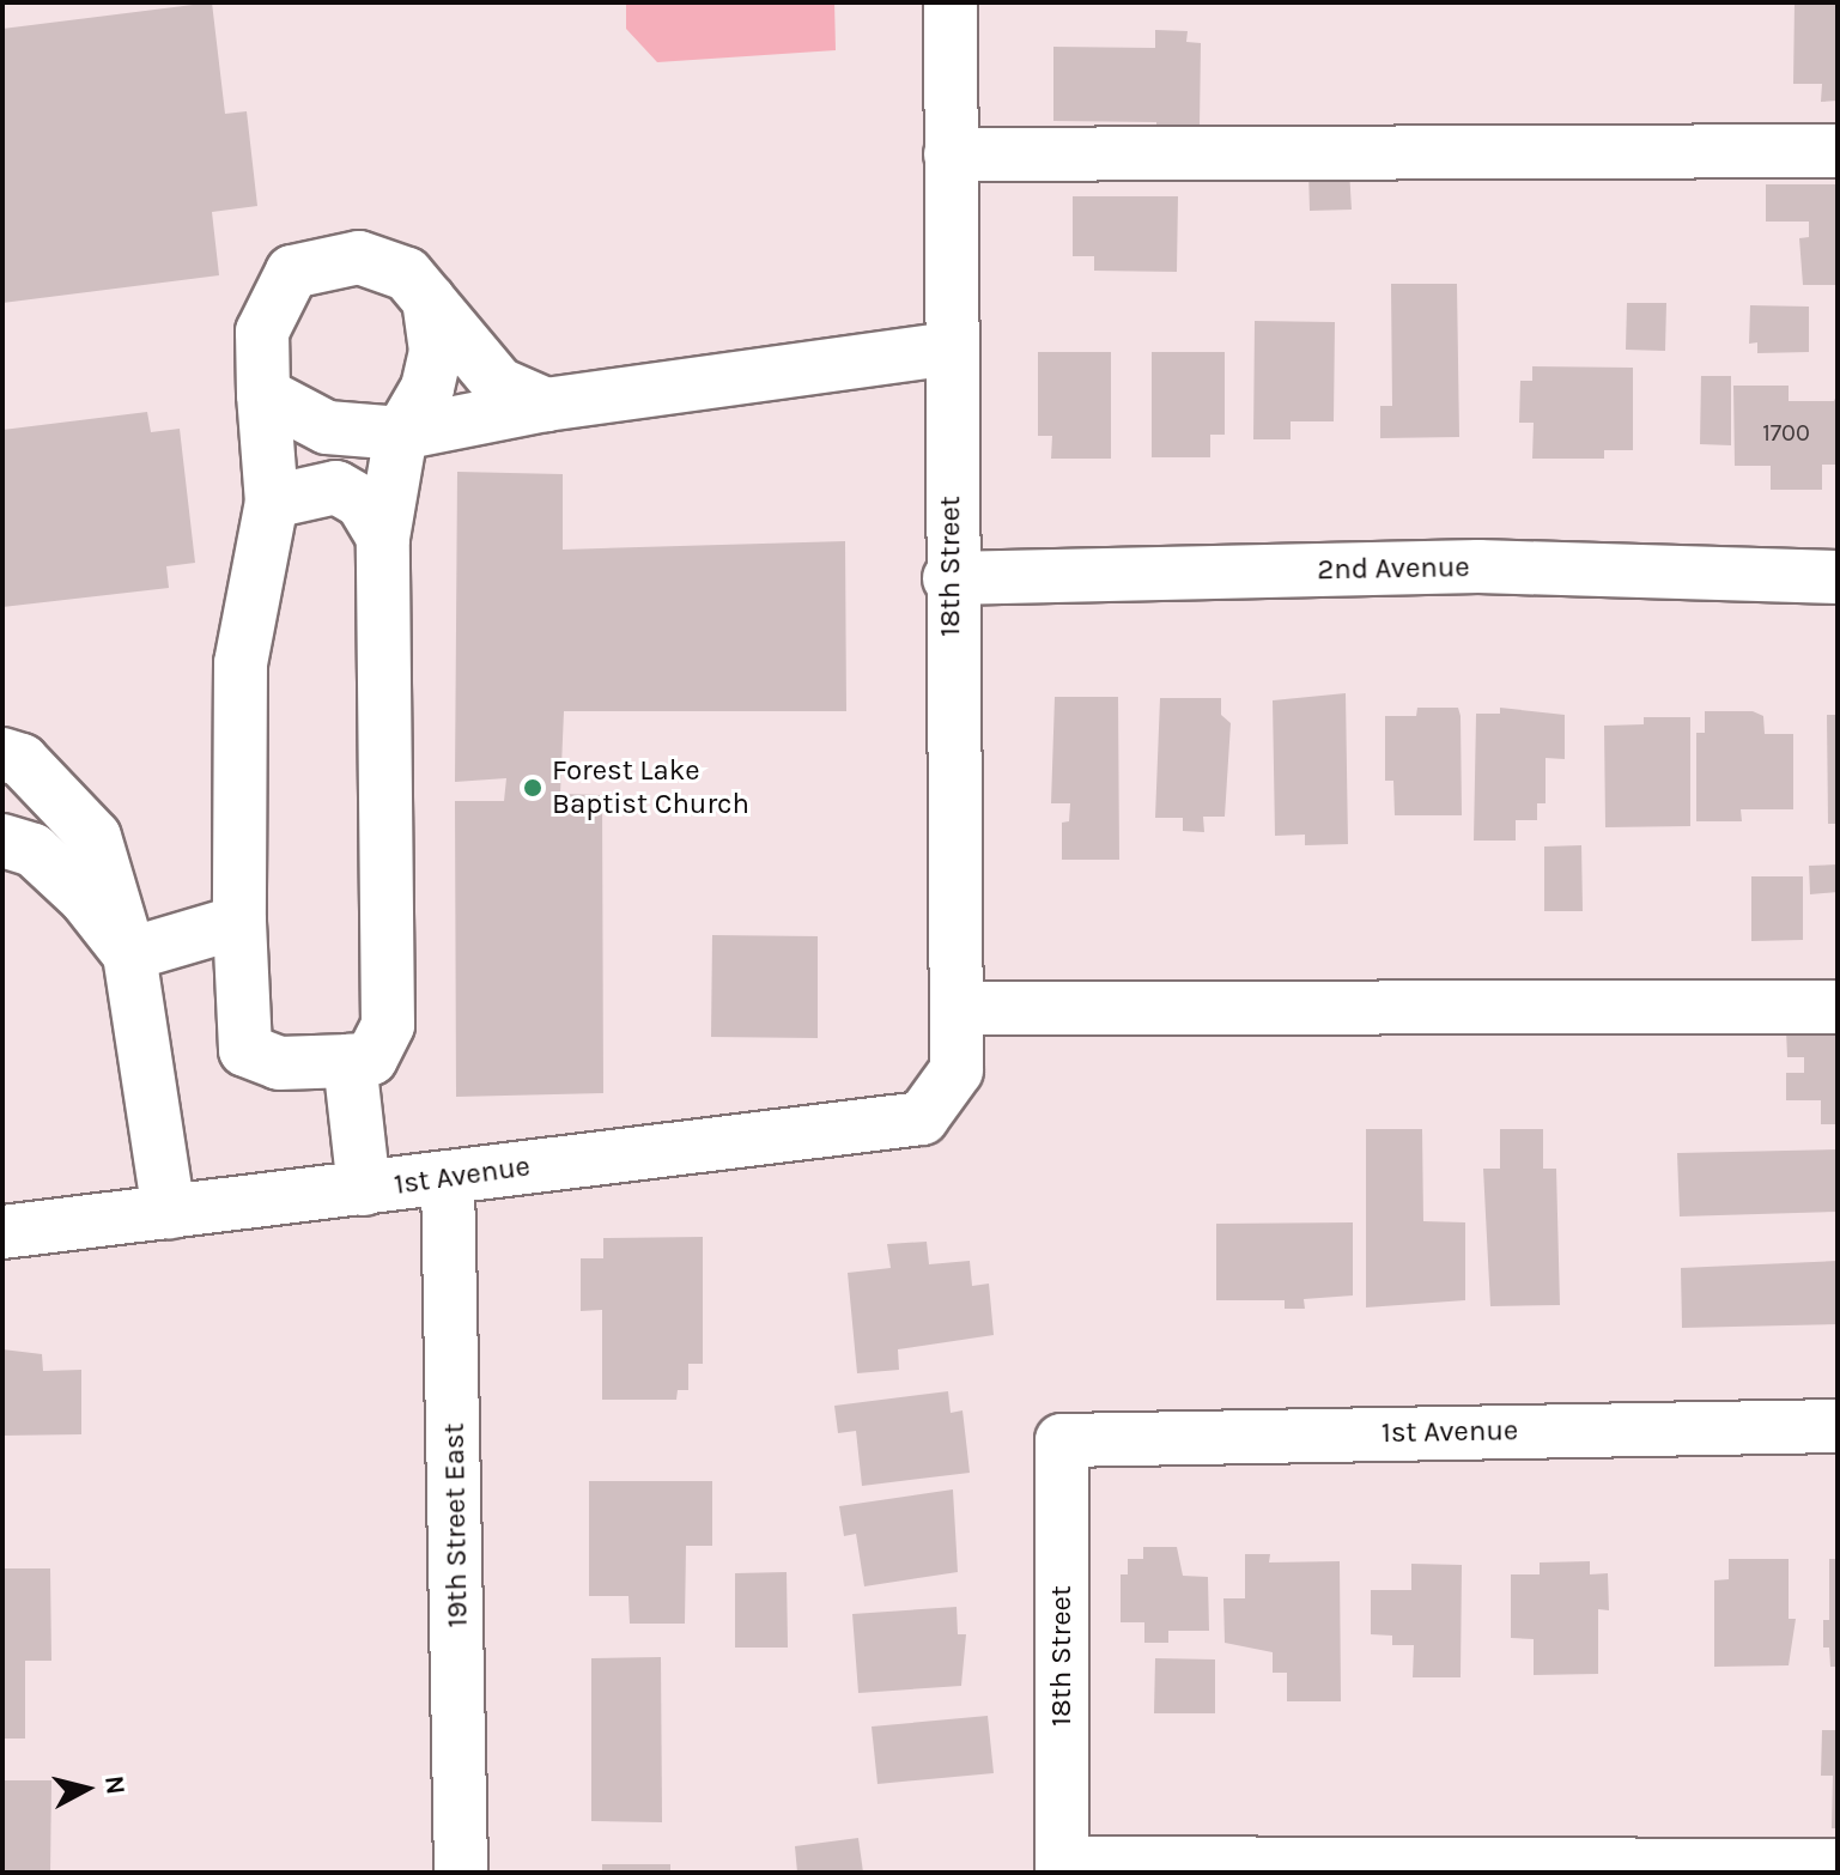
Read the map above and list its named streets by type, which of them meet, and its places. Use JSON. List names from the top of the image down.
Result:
{
  "streets": {
    "street": [
      "18th Street",
      "2nd Avenue",
      "1st Avenue",
      "19th Street East"
    ]
  },
  "crossings": [
    ["18th Street", "2nd Avenue"],
    ["18th Street", "1st Avenue"],
    ["1st Avenue", "19th Street East"]
  ],
  "places": ["Forest Lake Baptist Church"],
  "house_numbers": ["1700"],
  "north": "right"
}
